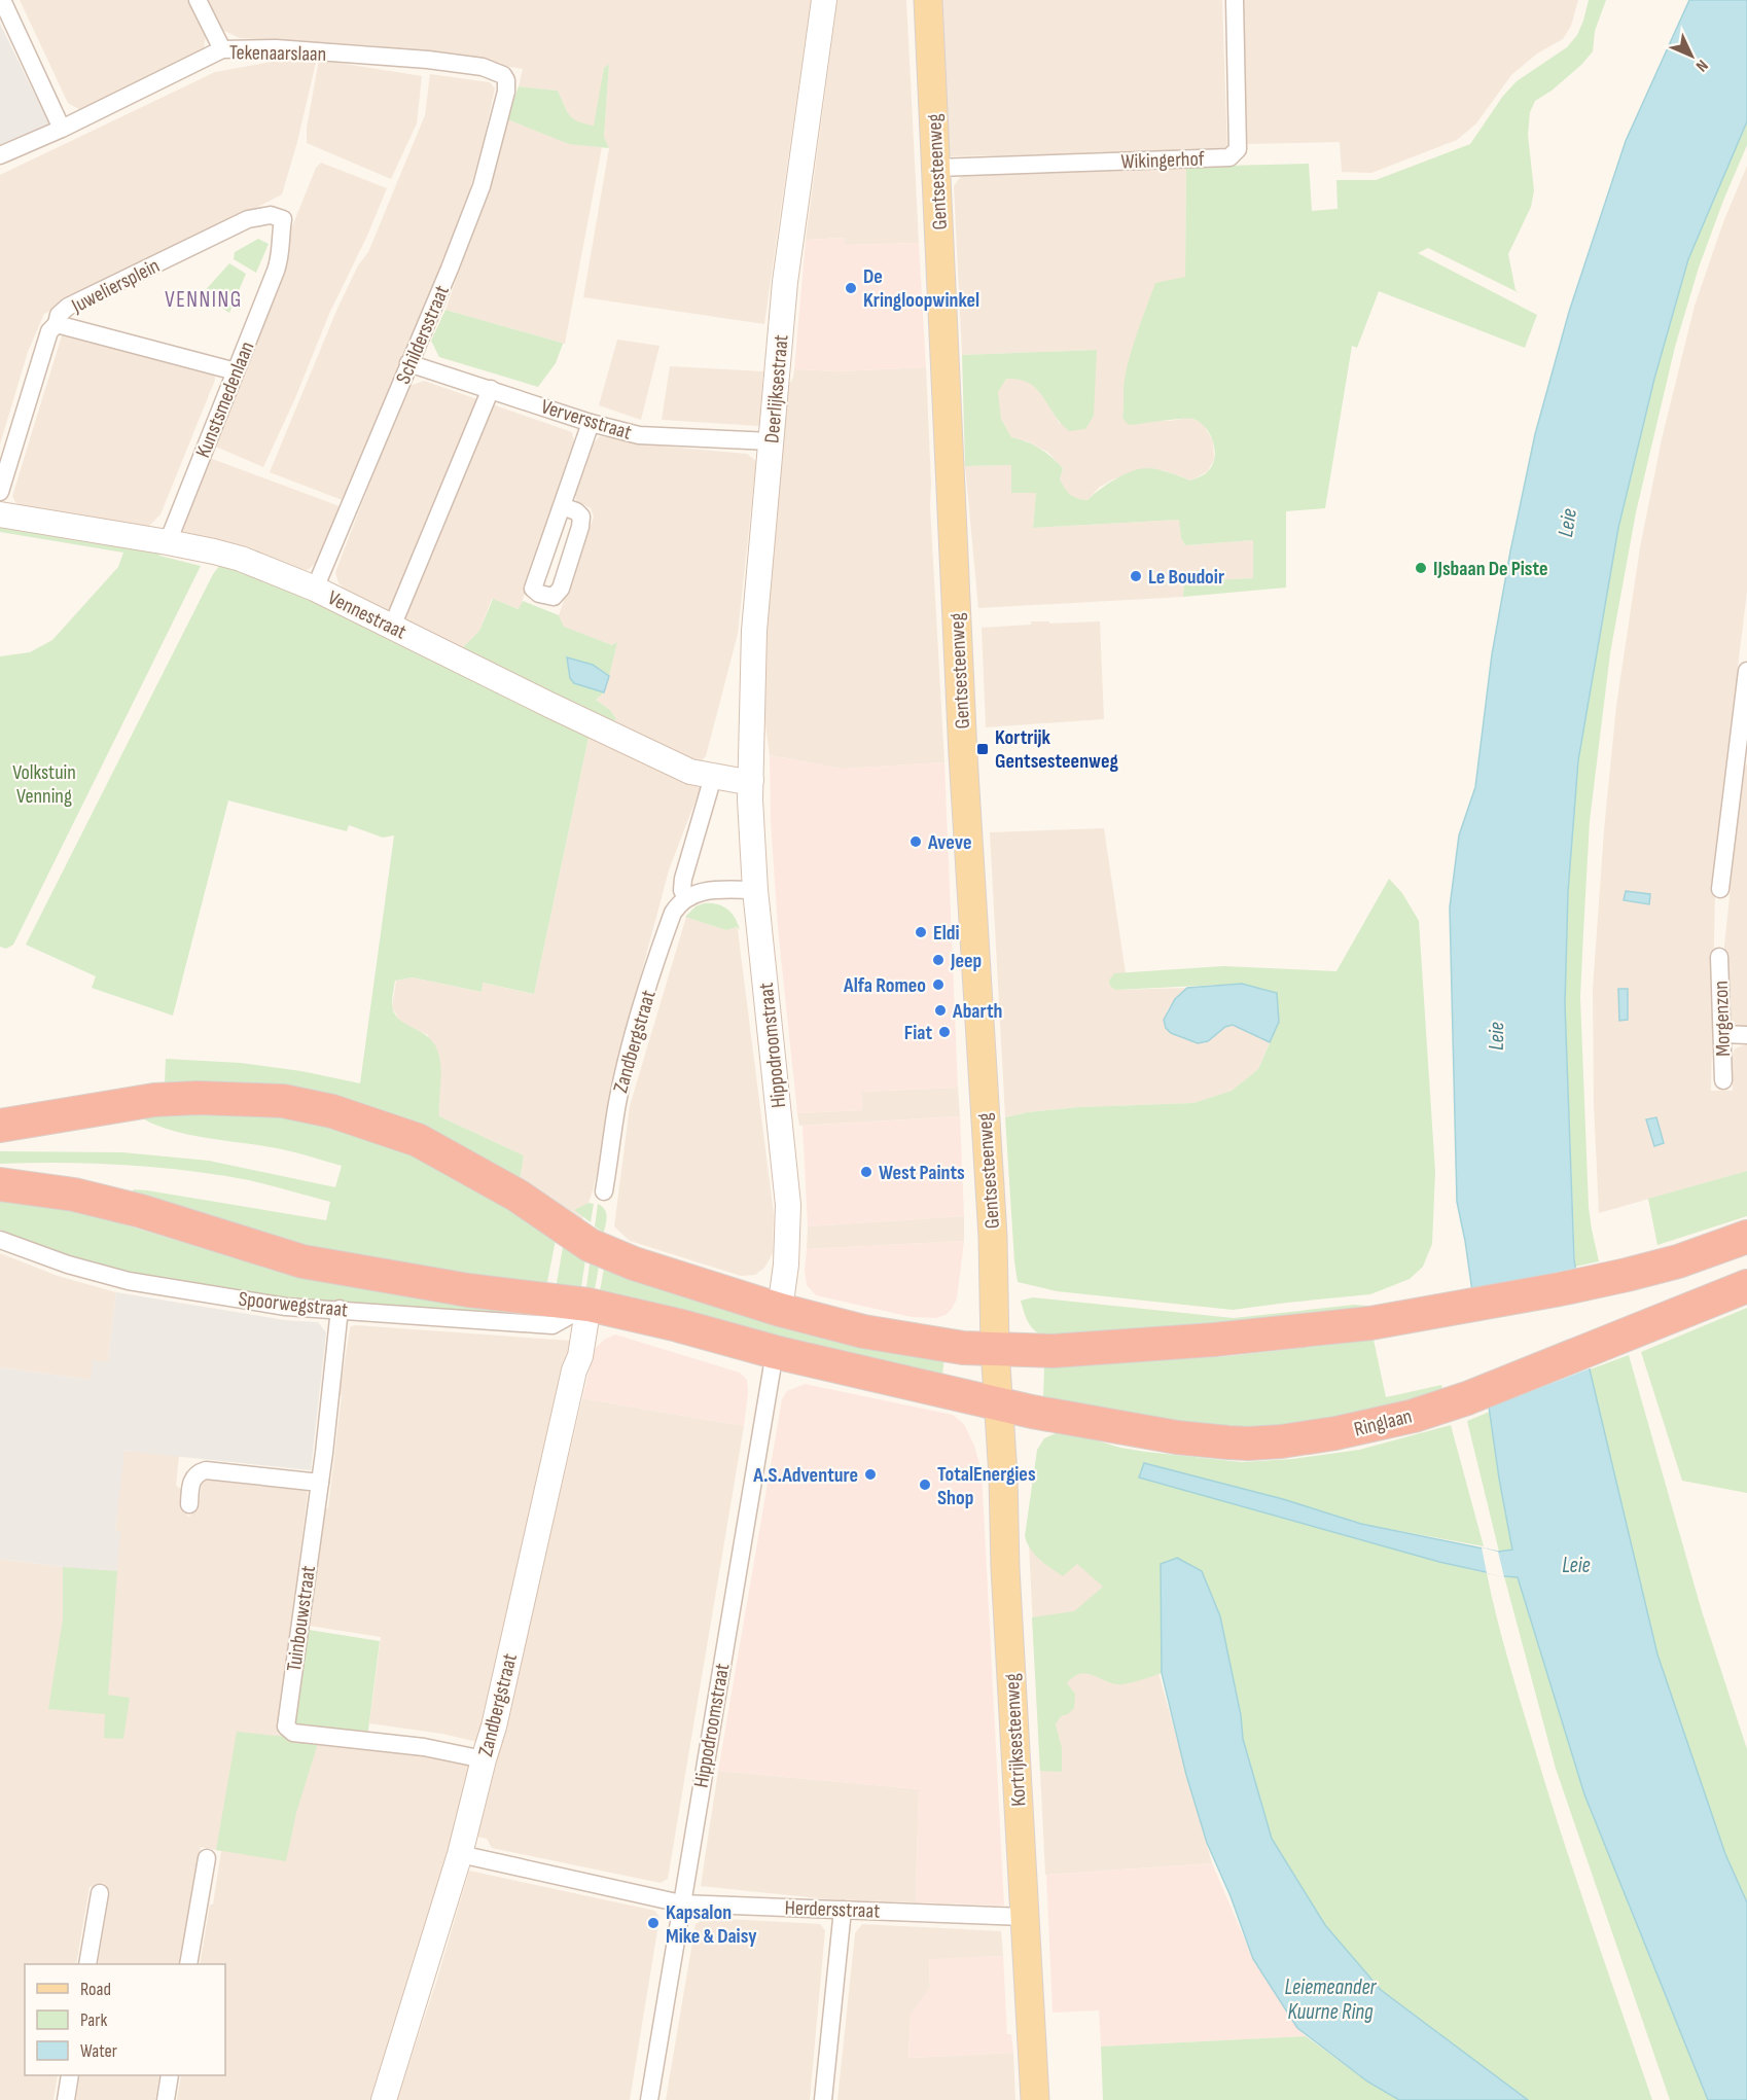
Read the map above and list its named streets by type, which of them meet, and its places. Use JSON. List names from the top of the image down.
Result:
{
  "streets": {
    "highway": ["Ringlaan"],
    "main road": ["Gentsesteenweg", "Kortrijksesteenweg"],
    "street": [
      "Tekenaarslaan",
      "Wikingerhof",
      "Juweliersplein",
      "Schildersstraat",
      "Deerlijksestraat",
      "Kunstsmedenlaan",
      "Verversstraat",
      "Vennestraat",
      "Morgenzon",
      "Zandbergstraat",
      "Hippodroomstraat",
      "Spoorwegstraat",
      "Tuinbouwstraat",
      "Herdersstraat"
    ]
  },
  "crossings": [
    ["Tekenaarslaan", "Schildersstraat"],
    ["Wikingerhof", "Gentsesteenweg"],
    ["Gentsesteenweg", "Ringlaan"],
    ["Gentsesteenweg", "Kortrijksesteenweg"],
    ["Juweliersplein", "Kunstsmedenlaan"],
    ["Schildersstraat", "Verversstraat"],
    ["Schildersstraat", "Vennestraat"],
    ["Deerlijksestraat", "Verversstraat"],
    ["Deerlijksestraat", "Hippodroomstraat"],
    ["Kunstsmedenlaan", "Vennestraat"],
    ["Zandbergstraat", "Spoorwegstraat"],
    ["Zandbergstraat", "Tuinbouwstraat"],
    ["Zandbergstraat", "Herdersstraat"],
    ["Hippodroomstraat", "Herdersstraat"],
    ["Spoorwegstraat", "Tuinbouwstraat"],
    ["Ringlaan", "Kortrijksesteenweg"],
    ["Kortrijksesteenweg", "Herdersstraat"]
  ],
  "districts": ["VENNING"],
  "water": ["Leie", "Leiemeander Kuurne Ring"],
  "parks": ["Volkstuin Venning"],
  "places": {
    "other": [
      "De Kringloopwinkel",
      "IJsbaan De Piste",
      "Le Boudoir",
      "Aveve",
      "Eldi",
      "Jeep",
      "Alfa Romeo",
      "Abarth",
      "Fiat",
      "West Paints",
      "A.S.Adventure",
      "TotalEnergies Shop",
      "Kapsalon Mike & Daisy"
    ],
    "transit": ["Kortrijk Gentsesteenweg"]
  },
  "legend": ["Road", "Park", "Water"],
  "north": "bottom right"
}
